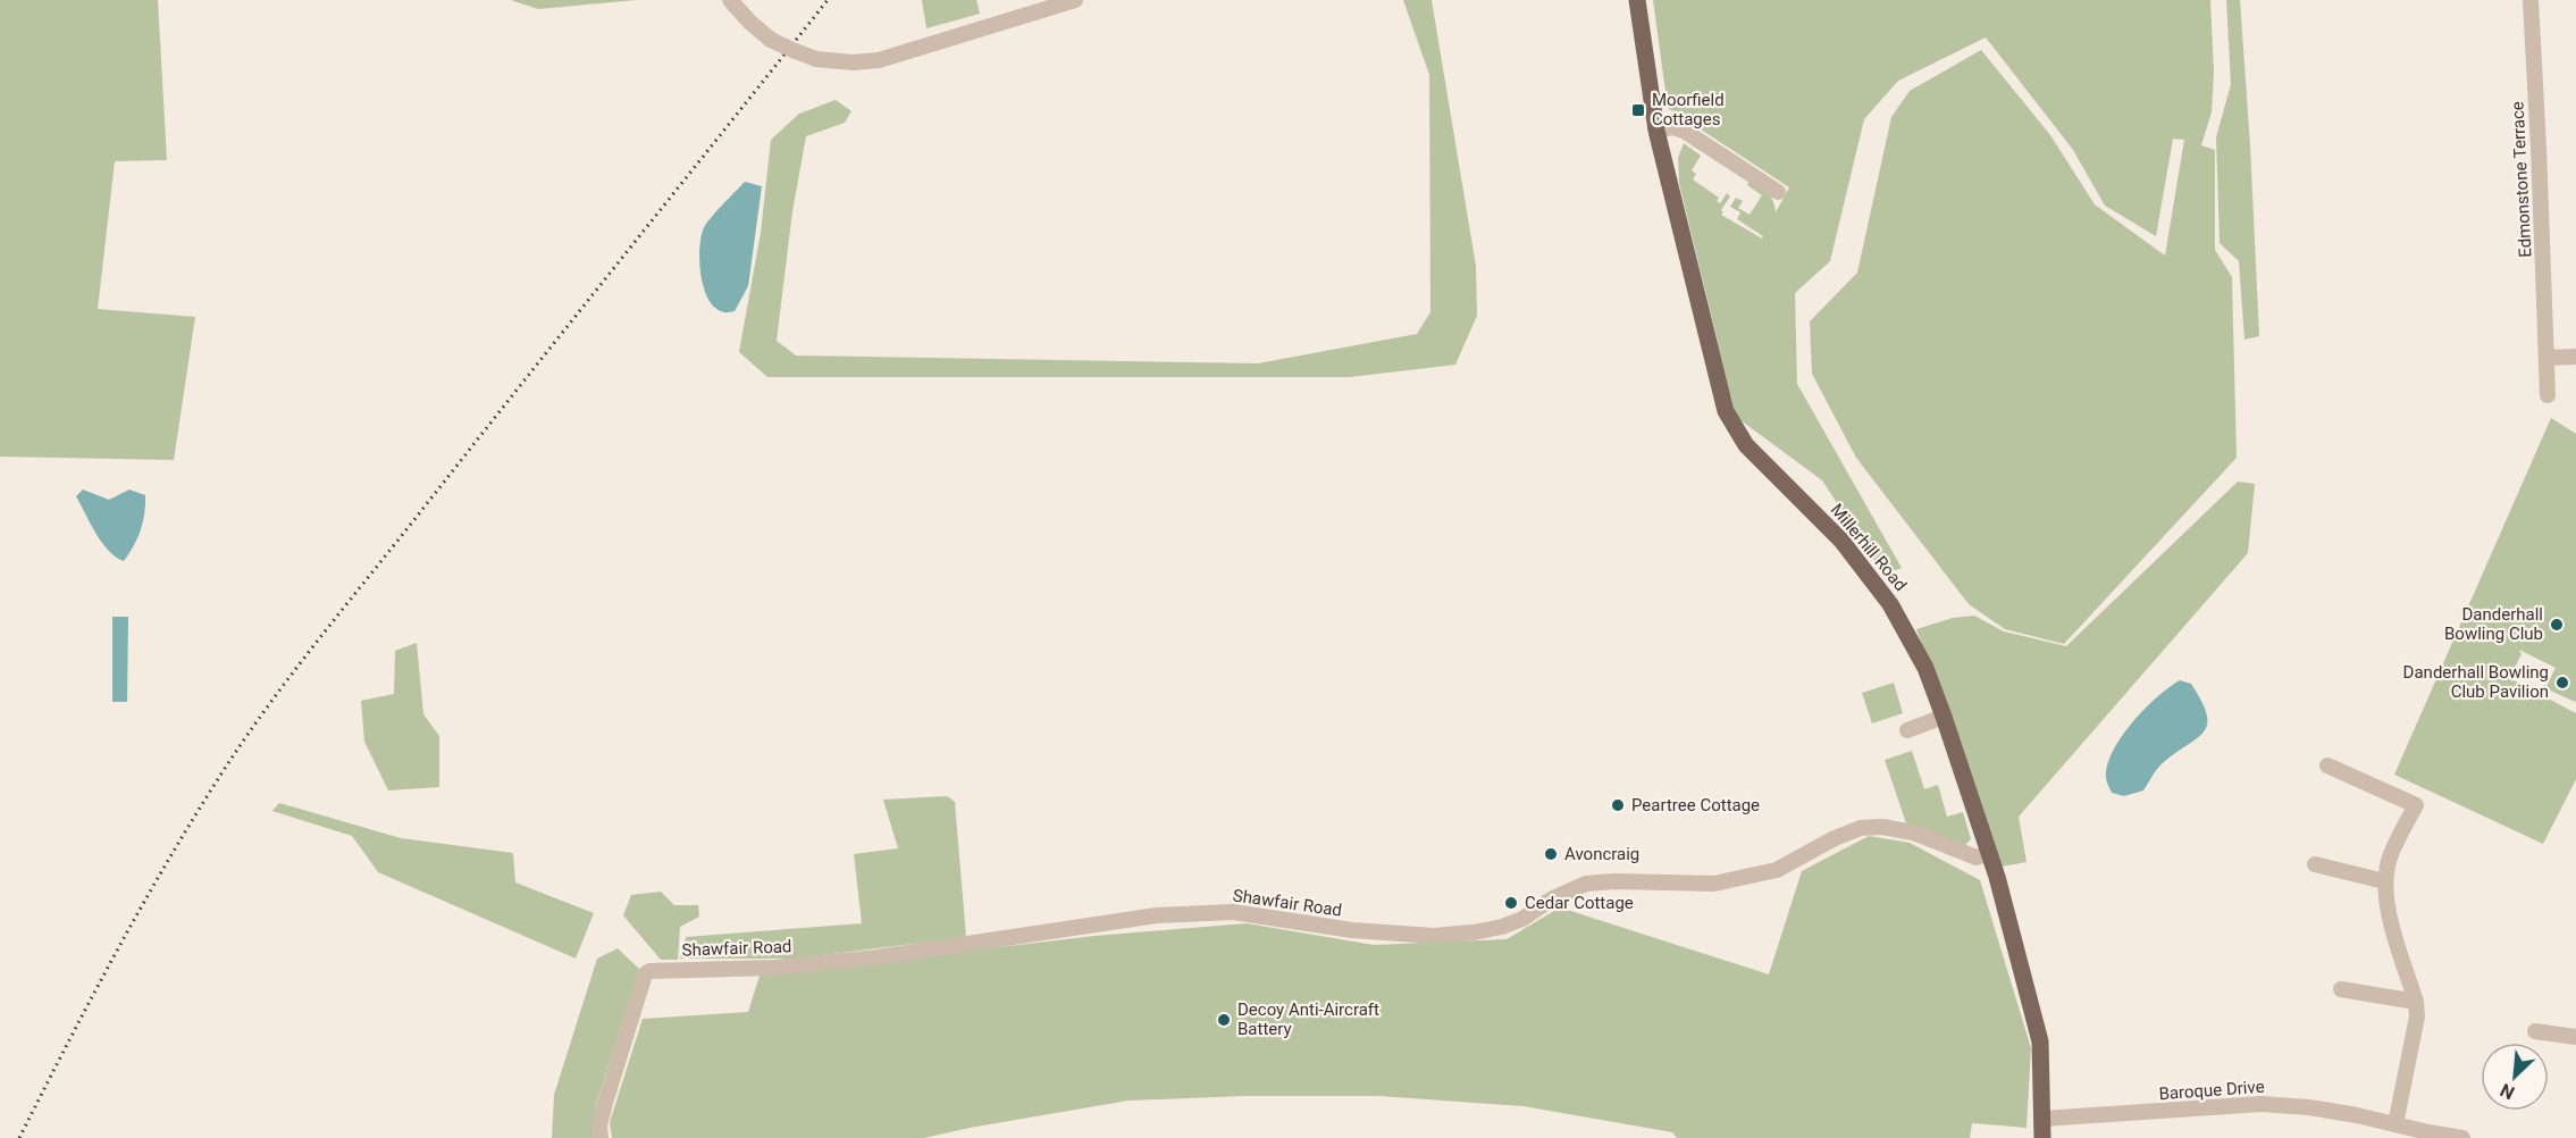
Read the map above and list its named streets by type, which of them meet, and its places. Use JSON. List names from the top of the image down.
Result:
{
  "streets": {
    "main road": ["Millerhill Road"],
    "street": ["Edmonstone Terrace", "Shawfair Road", "Baroque Drive"]
  },
  "crossings": [
    ["Millerhill Road", "Shawfair Road"],
    ["Millerhill Road", "Baroque Drive"]
  ],
  "places": {
    "transit": ["Moorfield Cottages"],
    "other": [
      "Danderhall Bowling Club",
      "Danderhall Bowling Club Pavilion",
      "Peartree Cottage",
      "Avoncraig",
      "Cedar Cottage",
      "Decoy Anti-Aircraft Battery"
    ]
  },
  "north": "bottom left"
}
